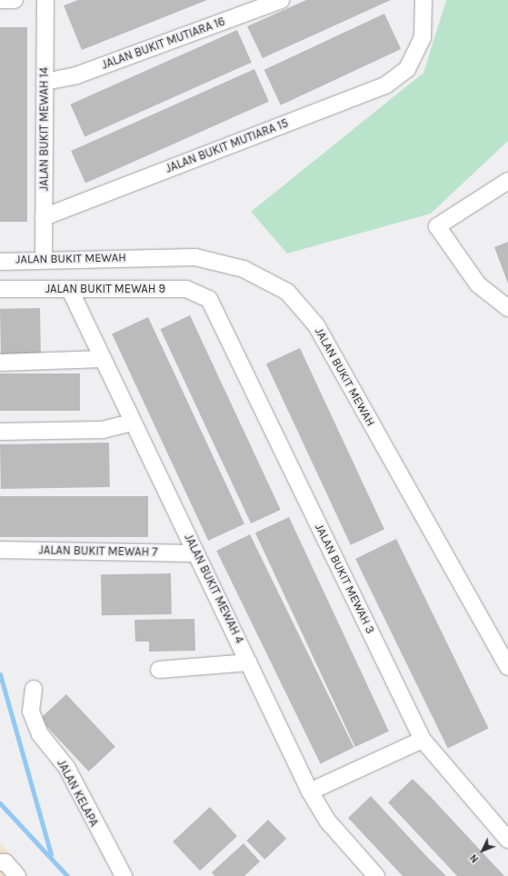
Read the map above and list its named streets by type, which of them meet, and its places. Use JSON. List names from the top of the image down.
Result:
{
  "streets": {
    "street": [
      "JALAN BUKIT MUTIARA 16",
      "JALAN BUKIT MEWAH 14",
      "JALAN BUKIT MUTIARA 15",
      "JALAN BUKIT MEWAH",
      "JALAN BUKIT MEWAH 9",
      "JALAN BUKIT MEWAH 7",
      "JALAN BUKIT MEWAH 3",
      "JALAN BUKIT MEWAH 4",
      "JALAN KELAPA"
    ]
  },
  "crossings": [
    ["JALAN BUKIT MUTIARA 16", "JALAN BUKIT MEWAH 14"],
    ["JALAN BUKIT MEWAH 14", "JALAN BUKIT MUTIARA 15"],
    ["JALAN BUKIT MEWAH 14", "JALAN BUKIT MEWAH"],
    ["JALAN BUKIT MEWAH 9", "JALAN BUKIT MEWAH 3"],
    ["JALAN BUKIT MEWAH 9", "JALAN BUKIT MEWAH 4"],
    ["JALAN BUKIT MEWAH 7", "JALAN BUKIT MEWAH 4"]
  ],
  "north": "bottom left"
}
